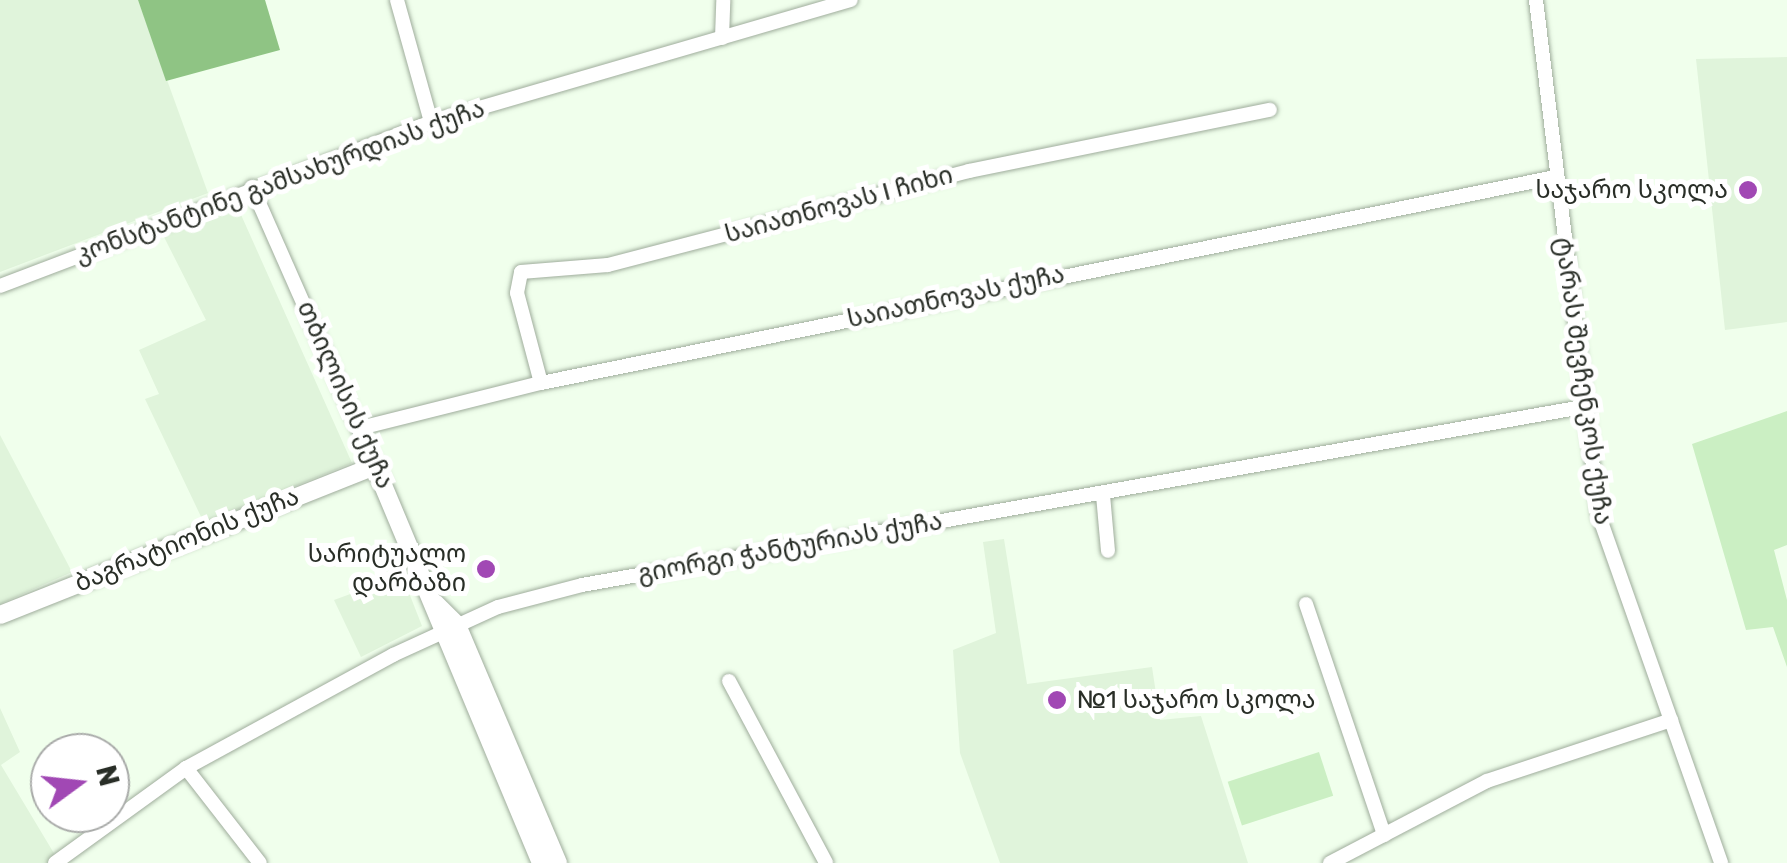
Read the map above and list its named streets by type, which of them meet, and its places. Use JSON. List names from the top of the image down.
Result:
{
  "streets": {
    "street": [
      "კონსტანტინე გამსახურდიას ქუჩა",
      "საიათნოვას I ჩიხი",
      "საიათნოვას ქუჩა",
      "ტარას შევჩენკოს ქუჩა",
      "თბილისის ქუჩა",
      "ბაგრატიონის ქუჩა",
      "გიორგი ჭანტურიას ქუჩა"
    ]
  },
  "crossings": [
    ["კონსტანტინე გამსახურდიას ქუჩა", "თბილისის ქუჩა"],
    ["საიათნოვას I ჩიხი", "საიათნოვას ქუჩა"],
    ["საიათნოვას ქუჩა", "ტარას შევჩენკოს ქუჩა"],
    ["საიათნოვას ქუჩა", "თბილისის ქუჩა"],
    ["ტარას შევჩენკოს ქუჩა", "გიორგი ჭანტურიას ქუჩა"],
    ["თბილისის ქუჩა", "ბაგრატიონის ქუჩა"],
    ["თბილისის ქუჩა", "გიორგი ჭანტურიას ქუჩა"]
  ],
  "places": ["საჯარო სკოლა", "სარიტუალო დარბაზი", "№1 საჯარო სკოლა"],
  "north": "right"
}
